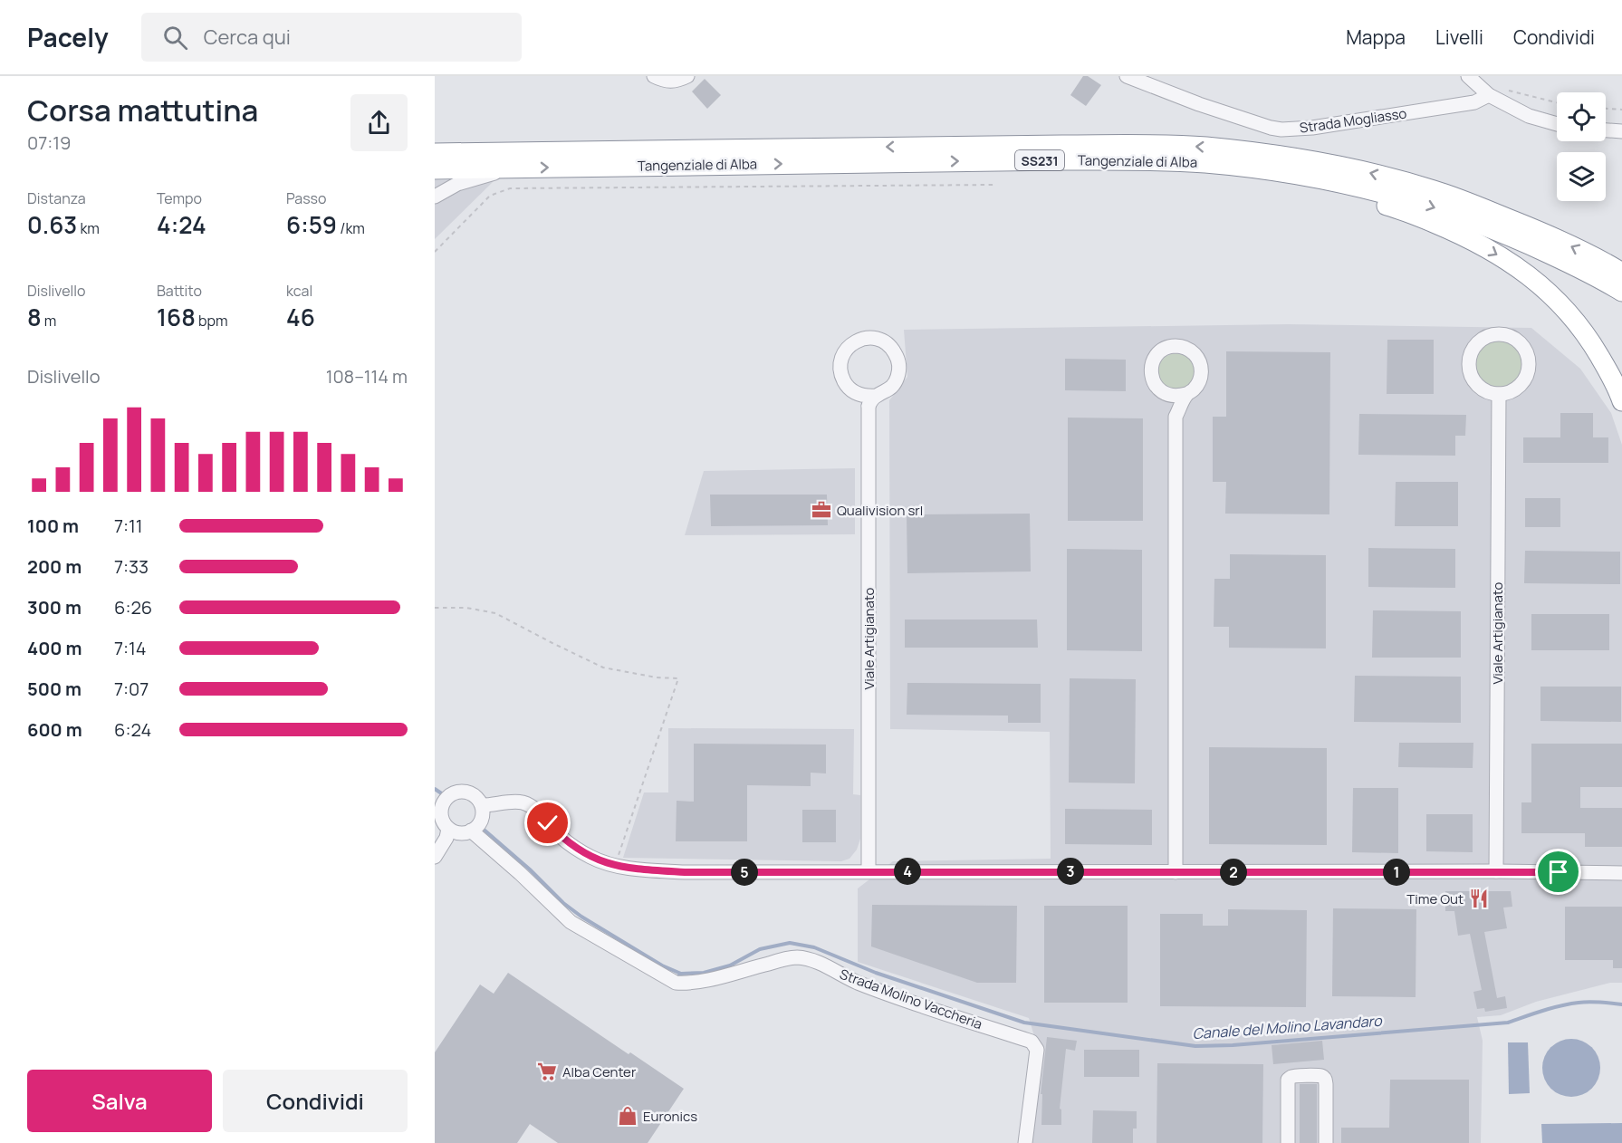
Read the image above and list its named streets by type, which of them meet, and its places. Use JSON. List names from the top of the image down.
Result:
{
  "streets": {
    "highway": ["SS231", "Tangenziale di Alba"],
    "street": ["Strada Mogliasso", "Viale Artigianato", "Strada Molino Vaccheria"]
  },
  "water": ["Canale del Molino Lavandaro"],
  "places": {
    "office": ["Qualivision srl"],
    "restaurant": ["Time Out"],
    "supermarket": ["Alba Center"],
    "shop": ["Euronics"]
  },
  "page": {
    "header": "Pacely",
    "search": "Cerca qui",
    "nav": ["Mappa", "Livelli", "Condividi"],
    "heading": ["Corsa mattutina", "07:19"],
    "stats": [
      ["Distanza", "0.63 km"],
      ["Tempo", "4:24"],
      ["Passo", "6:59 /km"],
      ["Dislivello", "8 m"],
      ["Battito", "168 bpm"],
      ["kcal", "46"]
    ],
    "chart": ["Dislivello", "108–114 m"],
    "list": [
      {
        "name": "100 m",
        "note": "7:11"
      },
      {
        "name": "200 m",
        "note": "7:33"
      },
      {
        "name": "300 m",
        "note": "6:26"
      },
      {
        "name": "400 m",
        "note": "7:14"
      },
      {
        "name": "500 m",
        "note": "7:07"
      },
      {
        "name": "600 m",
        "note": "6:24"
      }
    ],
    "pins": [
      "3",
      "4",
      "1",
      "2",
      "5"
    ],
    "buttons": ["Salva", "Condividi"]
  }
}
